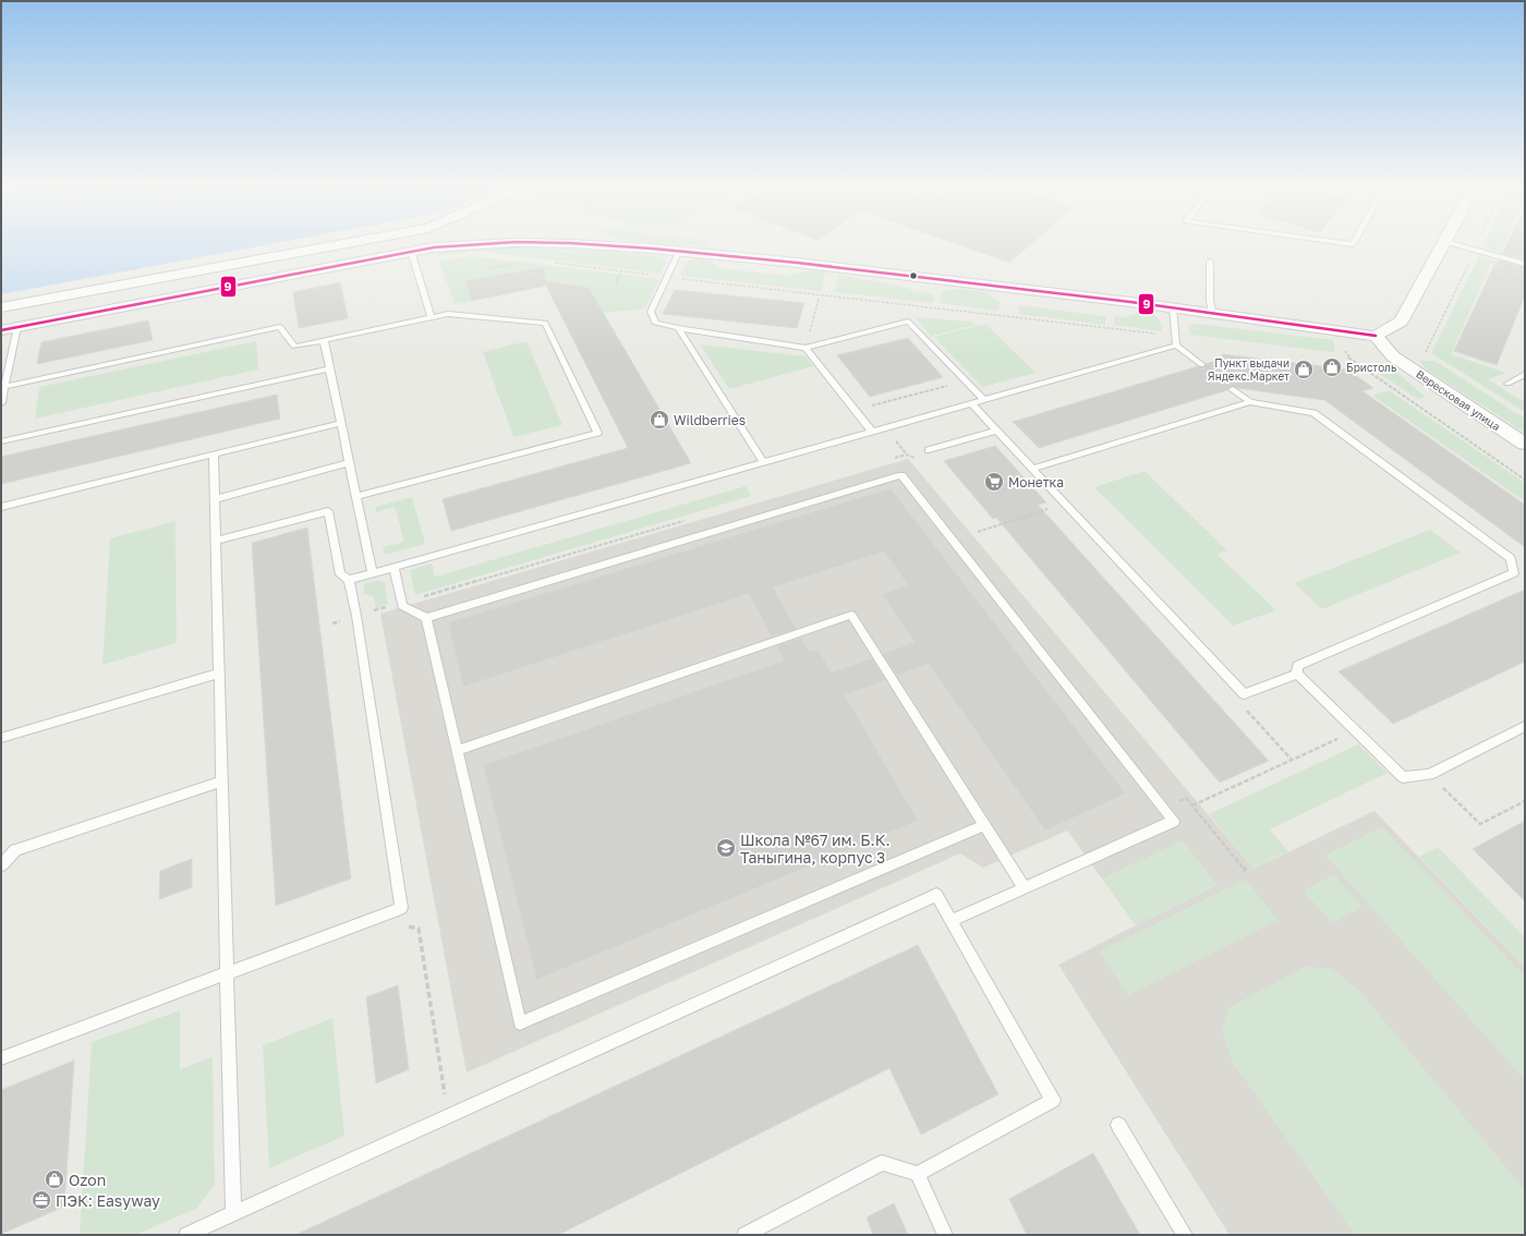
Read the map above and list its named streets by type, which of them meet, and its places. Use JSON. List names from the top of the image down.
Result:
{
  "streets": {
    "street": ["Вересковая улица"]
  },
  "places": {
    "shop": [
      "Бристоль",
      "Пункт выдачи Яндекс.Маркет",
      "Wildberries",
      "Ozon"
    ],
    "supermarket": ["Монетка"],
    "school or university": ["Школа №67 им. Б.К. Таныгина, корпус 3"],
    "office": ["ПЭК: Easyway"]
  },
  "lines": ["transit line 9"]
}
